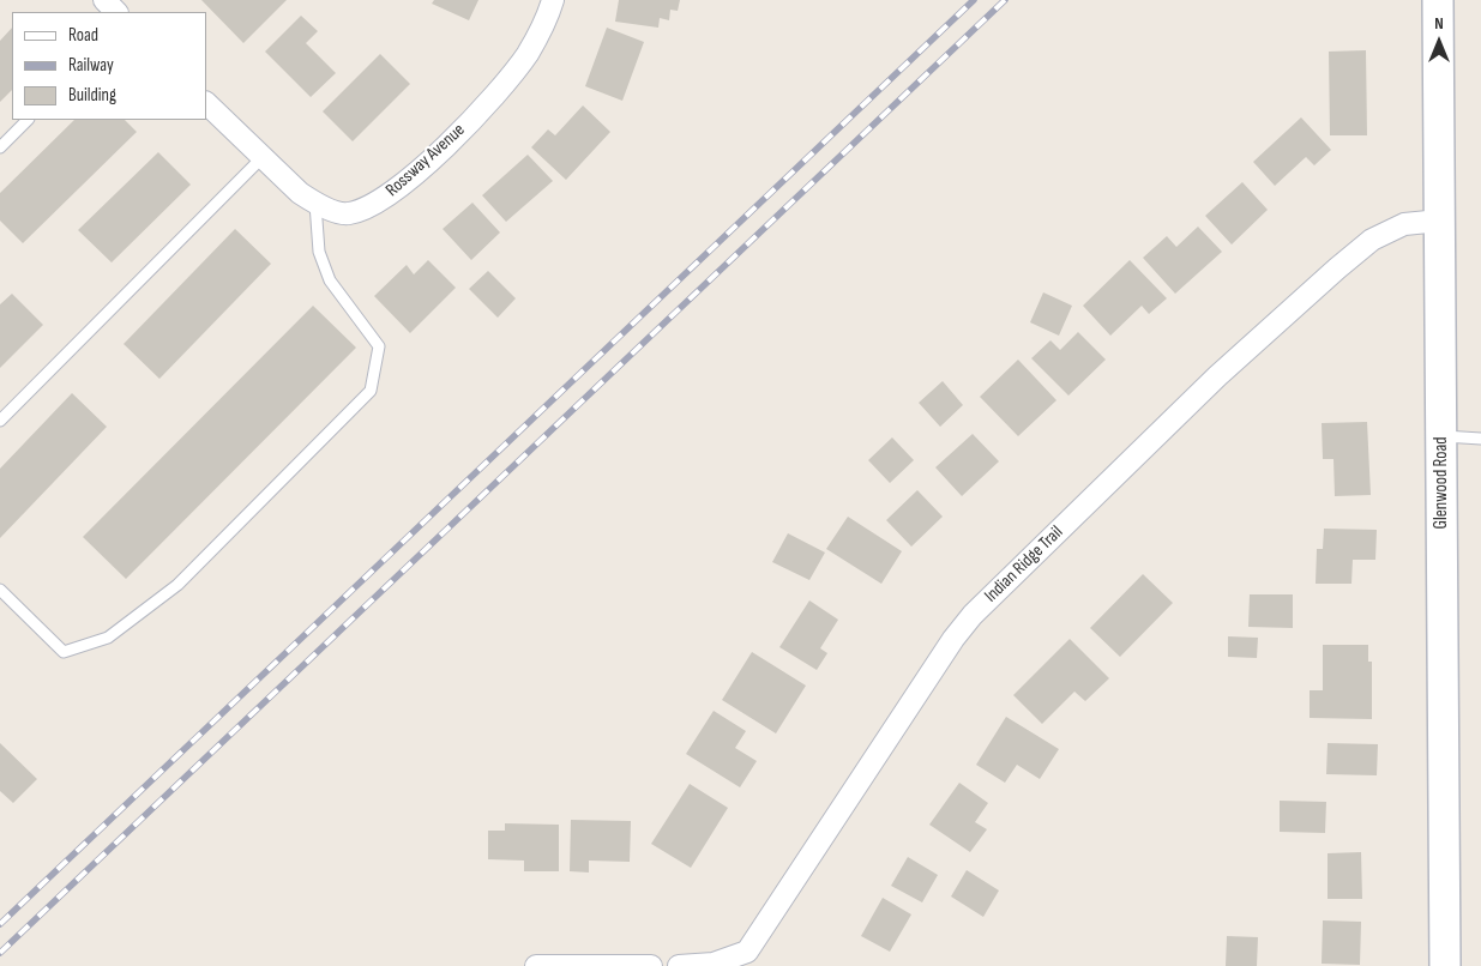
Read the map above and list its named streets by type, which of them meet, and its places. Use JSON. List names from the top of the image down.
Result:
{
  "streets": {
    "street": ["Rossway Avenue", "Glenwood Road", "Indian Ridge Trail"]
  },
  "crossings": [
    ["Glenwood Road", "Indian Ridge Trail"]
  ],
  "legend": ["Road", "Railway", "Building"],
  "north": "top"
}
